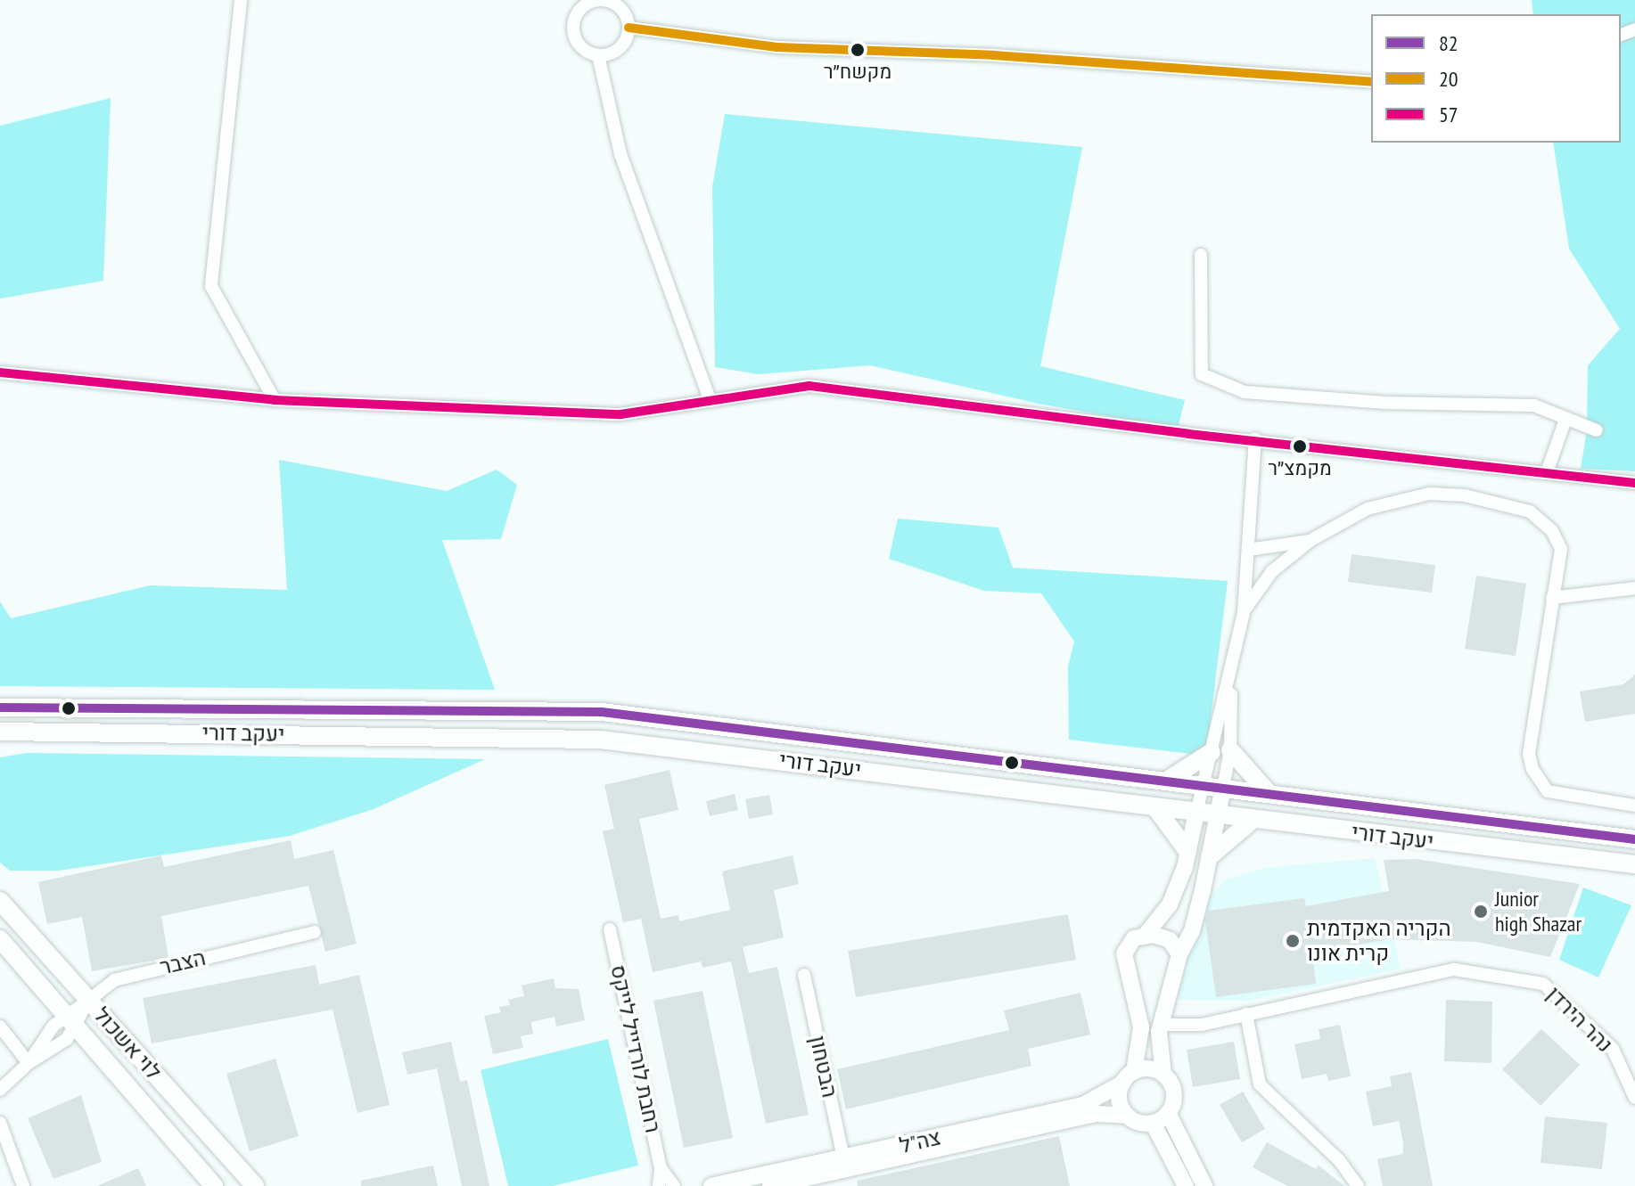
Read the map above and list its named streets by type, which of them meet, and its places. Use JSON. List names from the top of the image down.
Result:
{
  "streets": {
    "main road": ["יעקב דורי", "לוי אשכול"],
    "street": [
      "הצבר",
      "נהר הירדן",
      "רחבת לורדייל לייקס",
      "הבטחון",
      "צה\"ל"
    ]
  },
  "crossings": [
    ["הצבר", "לוי אשכול"],
    ["הבטחון", "צה\"ל"]
  ],
  "places": [
    "מקשח״ר",
    "מקמצ״ר",
    "Junior high Shazar",
    "הקריה האקדמית קרית אונו"
  ],
  "lines": ["transit line 20", "transit line 57", "transit line 82"],
  "legend": ["82", "20", "57"]
}
